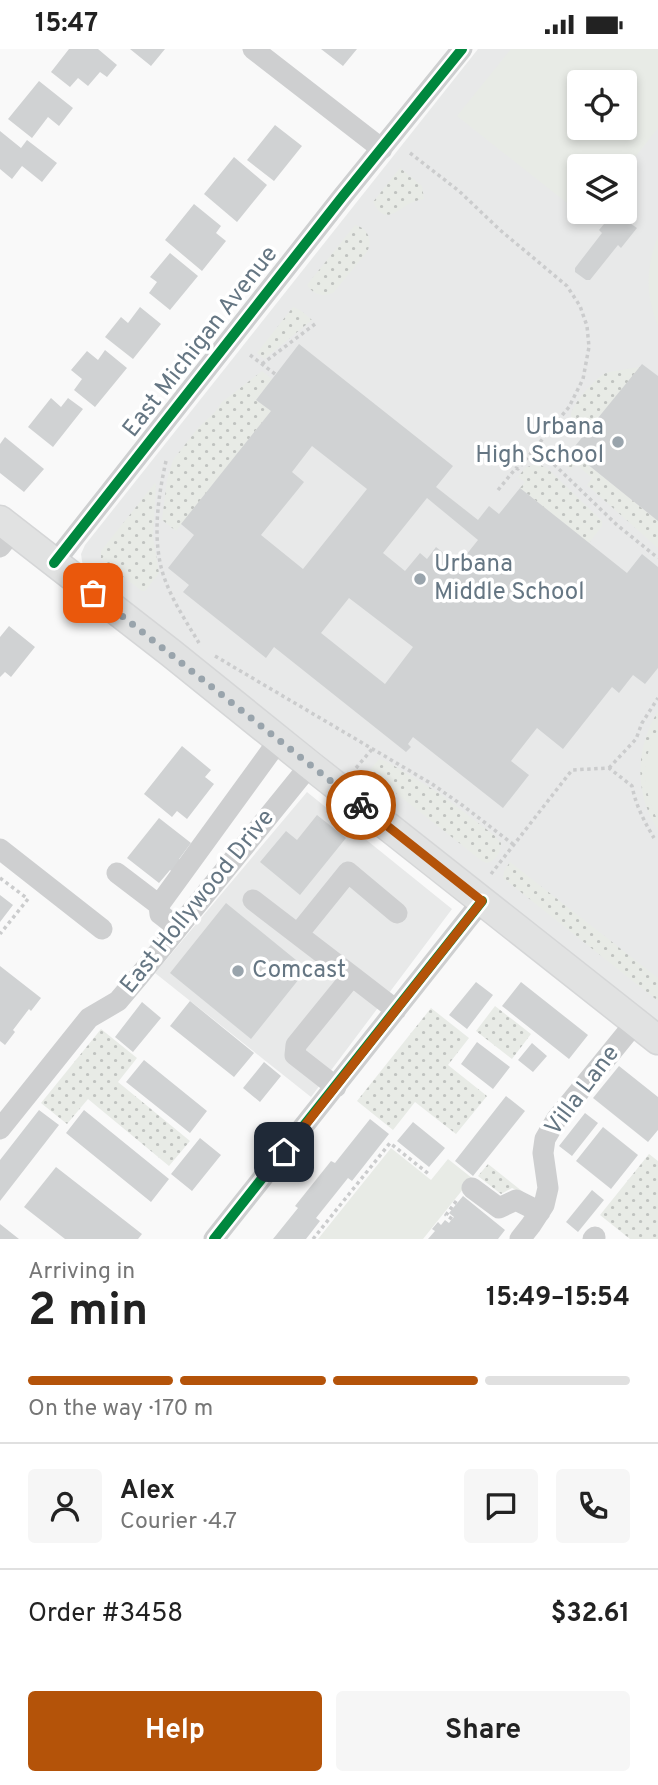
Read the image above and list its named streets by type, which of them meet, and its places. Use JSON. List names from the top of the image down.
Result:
{
  "streets": {
    "street": ["East Michigan Avenue", "East Hollywood Drive", "Villa Lane"]
  },
  "places": ["Urbana High School", "Urbana Middle School", "Comcast"],
  "page": {
    "status": "15:47",
    "heading": ["2 min", "Arriving in", "15:49–15:54"],
    "panel": [
      "Alex",
      "Courier · 4.7",
      "Order #3458",
      "$32.61"
    ],
    "bar": "On the way · 170 m",
    "buttons": ["Help", "Share"]
  }
}
